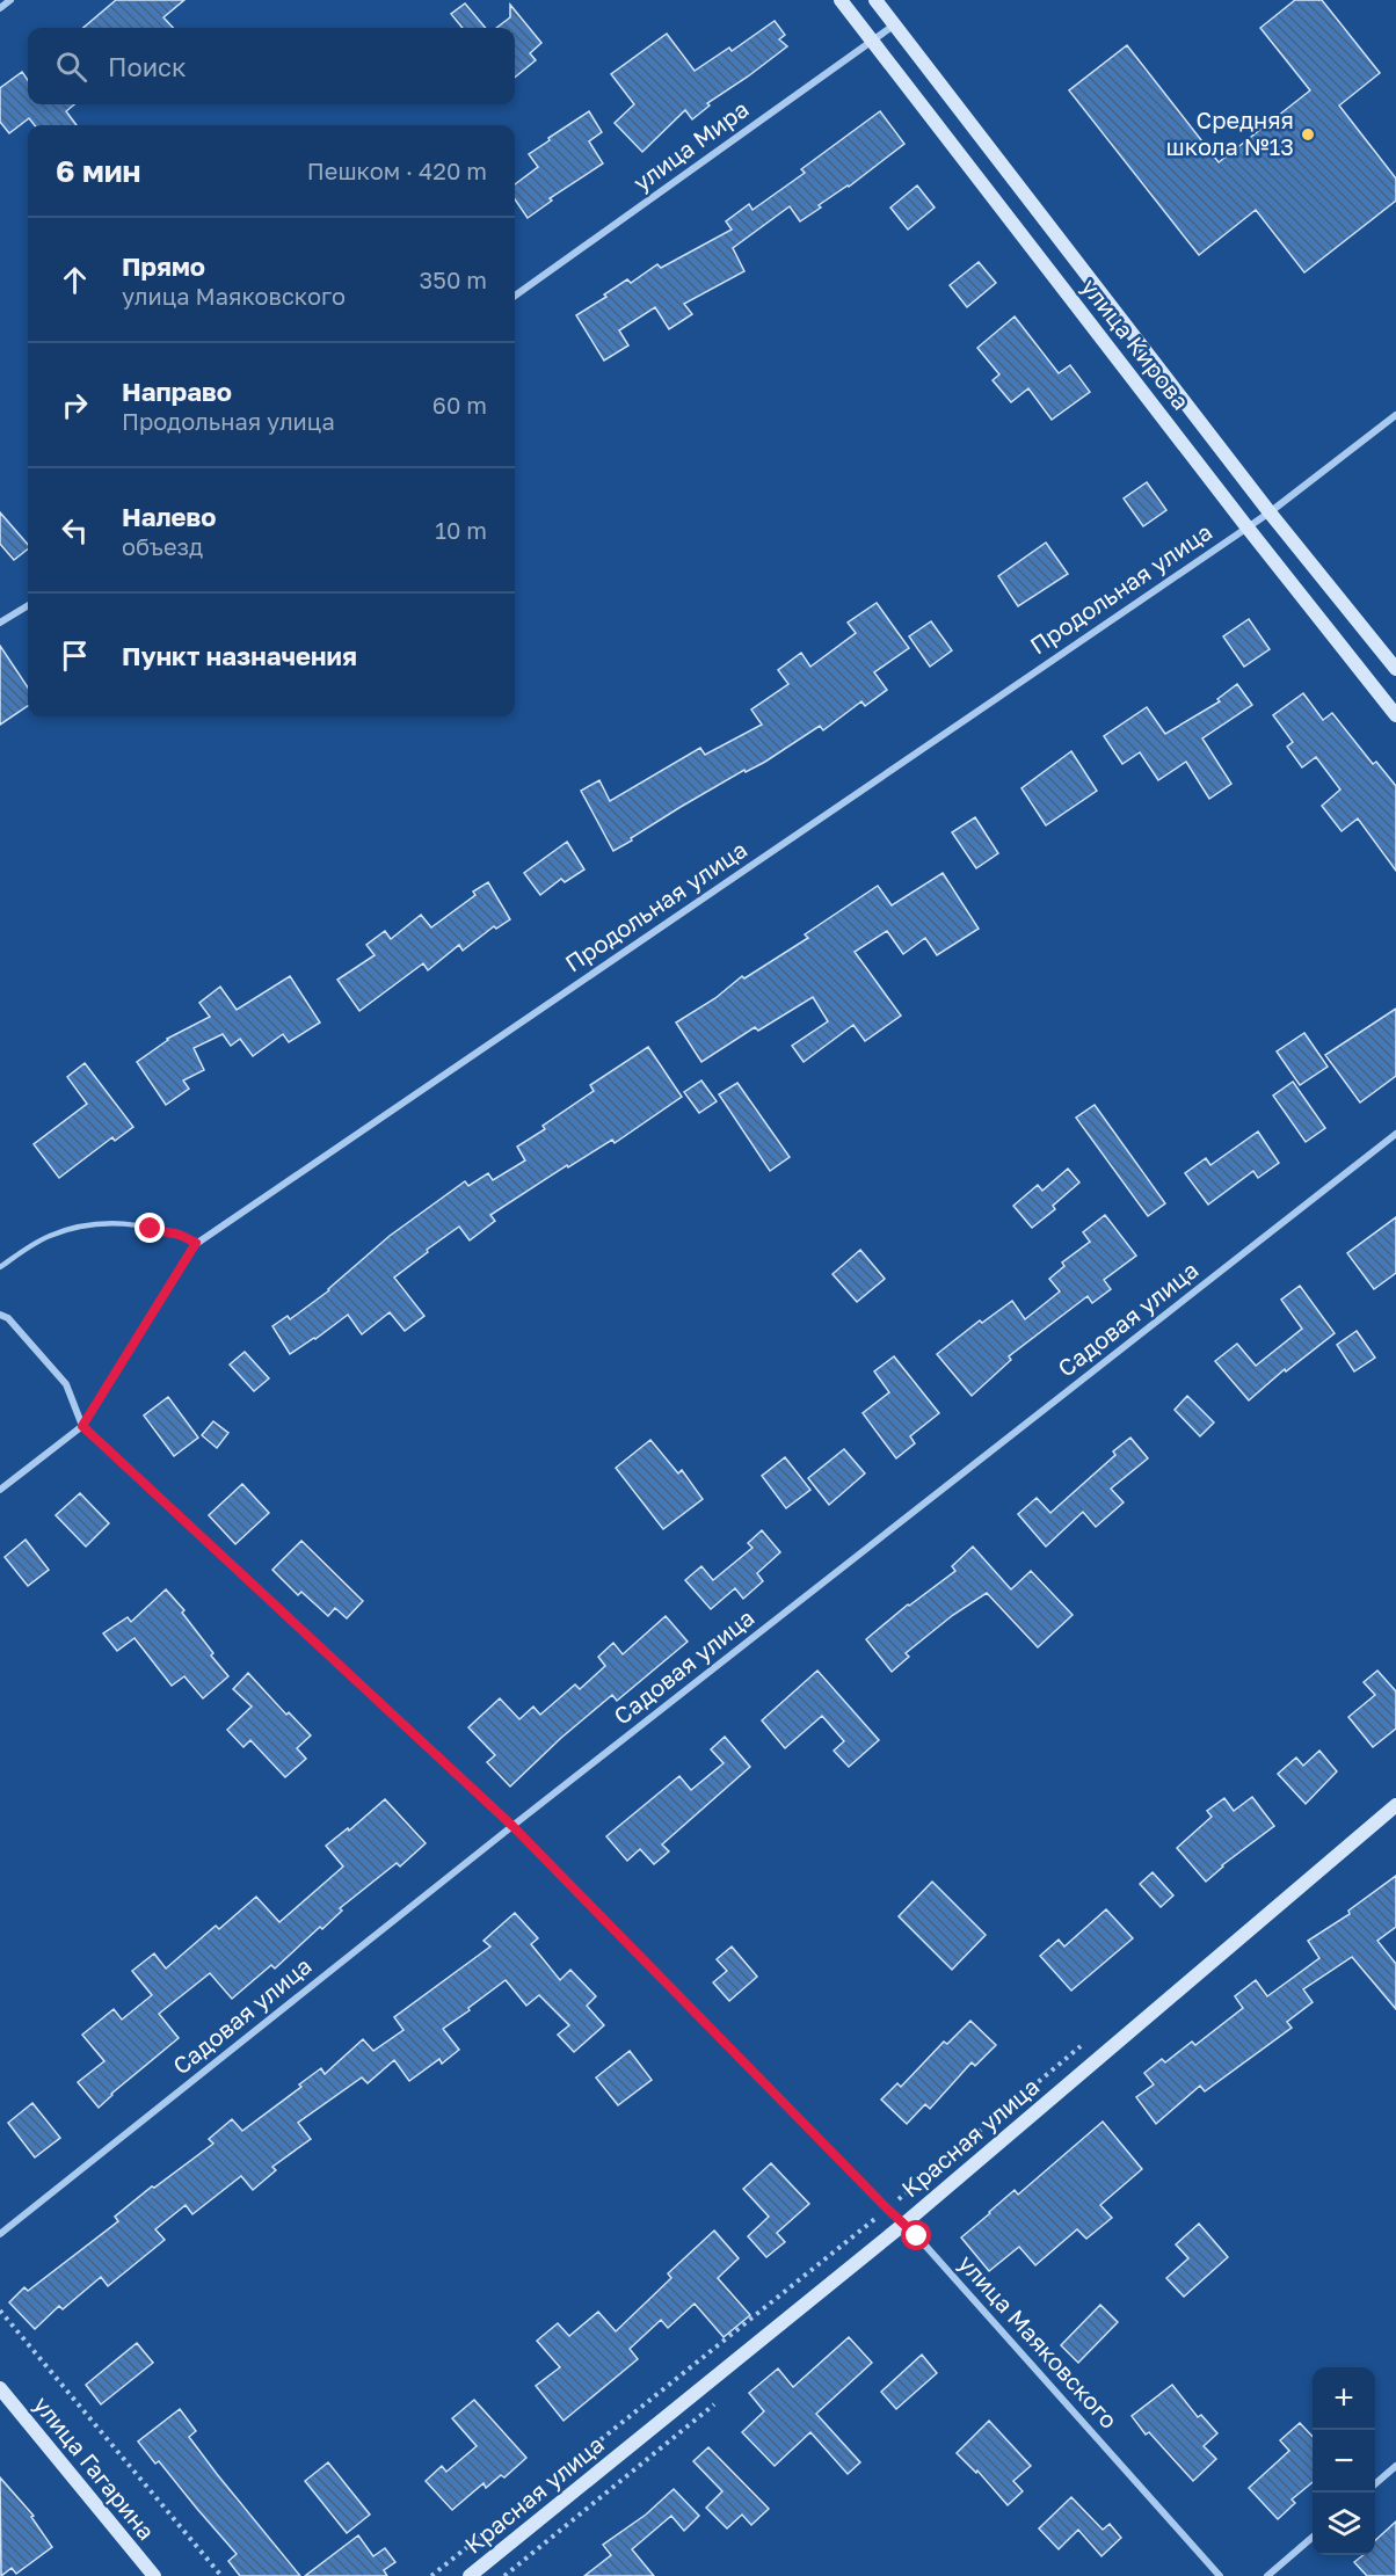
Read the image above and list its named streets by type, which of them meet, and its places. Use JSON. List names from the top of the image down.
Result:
{
  "streets": {
    "street": [
      "улица Мира",
      "улица Кирова",
      "Продольная улица",
      "Садовая улица",
      "Красная улица",
      "улица Маяковского",
      "улица Гагарина"
    ]
  },
  "crossings": [
    ["улица Мира", "улица Кирова"],
    ["улица Кирова", "Продольная улица"],
    ["Продольная улица", "улица Маяковского"],
    ["Садовая улица", "улица Маяковского"],
    ["Красная улица", "улица Маяковского"]
  ],
  "places": ["Средняя школа №13"],
  "page": {
    "search": "Поиск",
    "heading": ["6 мин", "Пешком · 420 m"],
    "list": [
      ["Прямо", "улица Маяковского", "350 m"],
      ["Направо", "Продольная улица", "60 m"],
      ["Налево", "объезд", "10 m"],
      "Пункт назначения"
    ],
    "map_buttons": ["+", "−"]
  }
}
